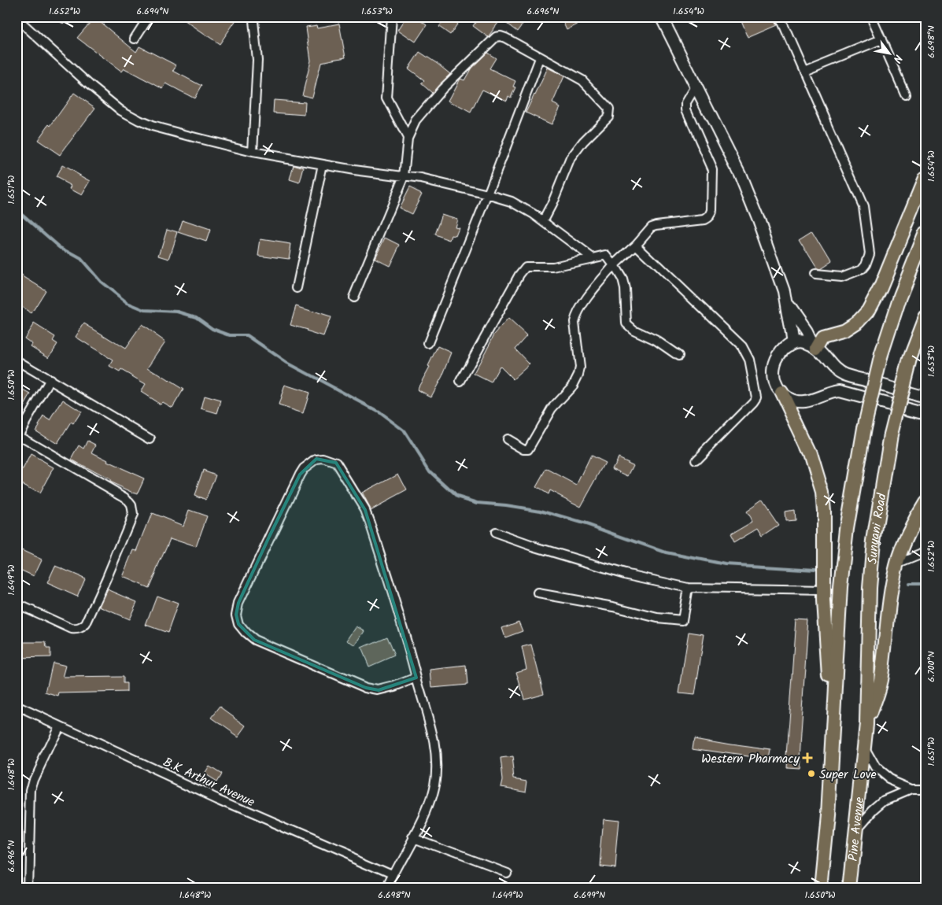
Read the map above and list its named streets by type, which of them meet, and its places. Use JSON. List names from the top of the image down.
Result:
{
  "streets": {
    "main road": ["Sunyani Road", "Pine Avenue"],
    "street": ["B.K Arthur Avenue"]
  },
  "crossings": [
    ["Sunyani Road", "Pine Avenue"]
  ],
  "places": {
    "health": ["Western Pharmacy"],
    "other": ["Super Love"]
  },
  "north": "bottom right",
  "coordinates": [
    "1.652°W",
    "6.694°N",
    "1.653°W",
    "6.696°N",
    "1.654°W",
    "6.698°N",
    "1.651°W",
    "1.650°W",
    "1.649°W",
    "6.700°N",
    "1.648°W",
    "6.699°N"
  ]
}
